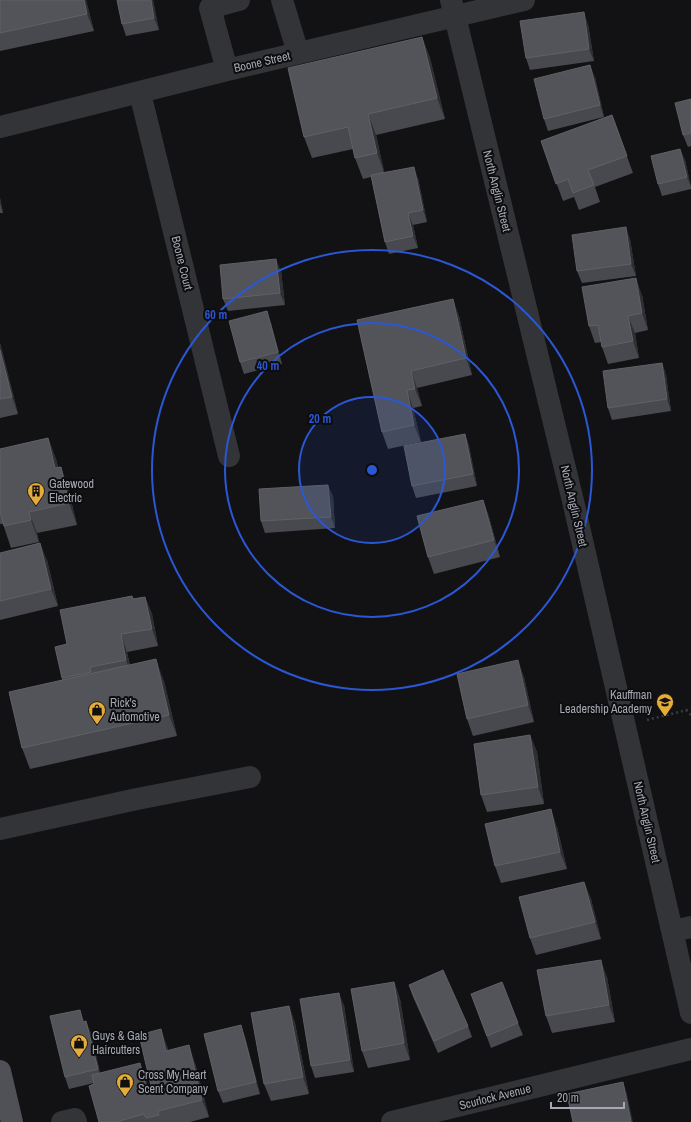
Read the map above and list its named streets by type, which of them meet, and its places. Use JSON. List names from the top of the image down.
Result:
{
  "streets": {
    "street": [
      "Boone Street",
      "North Anglin Street",
      "Boone Court",
      "Scurlock Avenue"
    ]
  },
  "crossings": [
    ["Boone Street", "North Anglin Street"],
    ["Boone Street", "Boone Court"]
  ],
  "places": {
    "building": ["Gatewood Electric"],
    "school or university": ["Kauffman Leadership Academy"],
    "shop": ["Rick's Automotive", "Guys & Gals Haircutters", "Cross My Heart Scent Company"]
  },
  "scale_bar": "20 m",
  "rings": ["60 m", "40 m", "20 m"]
}
